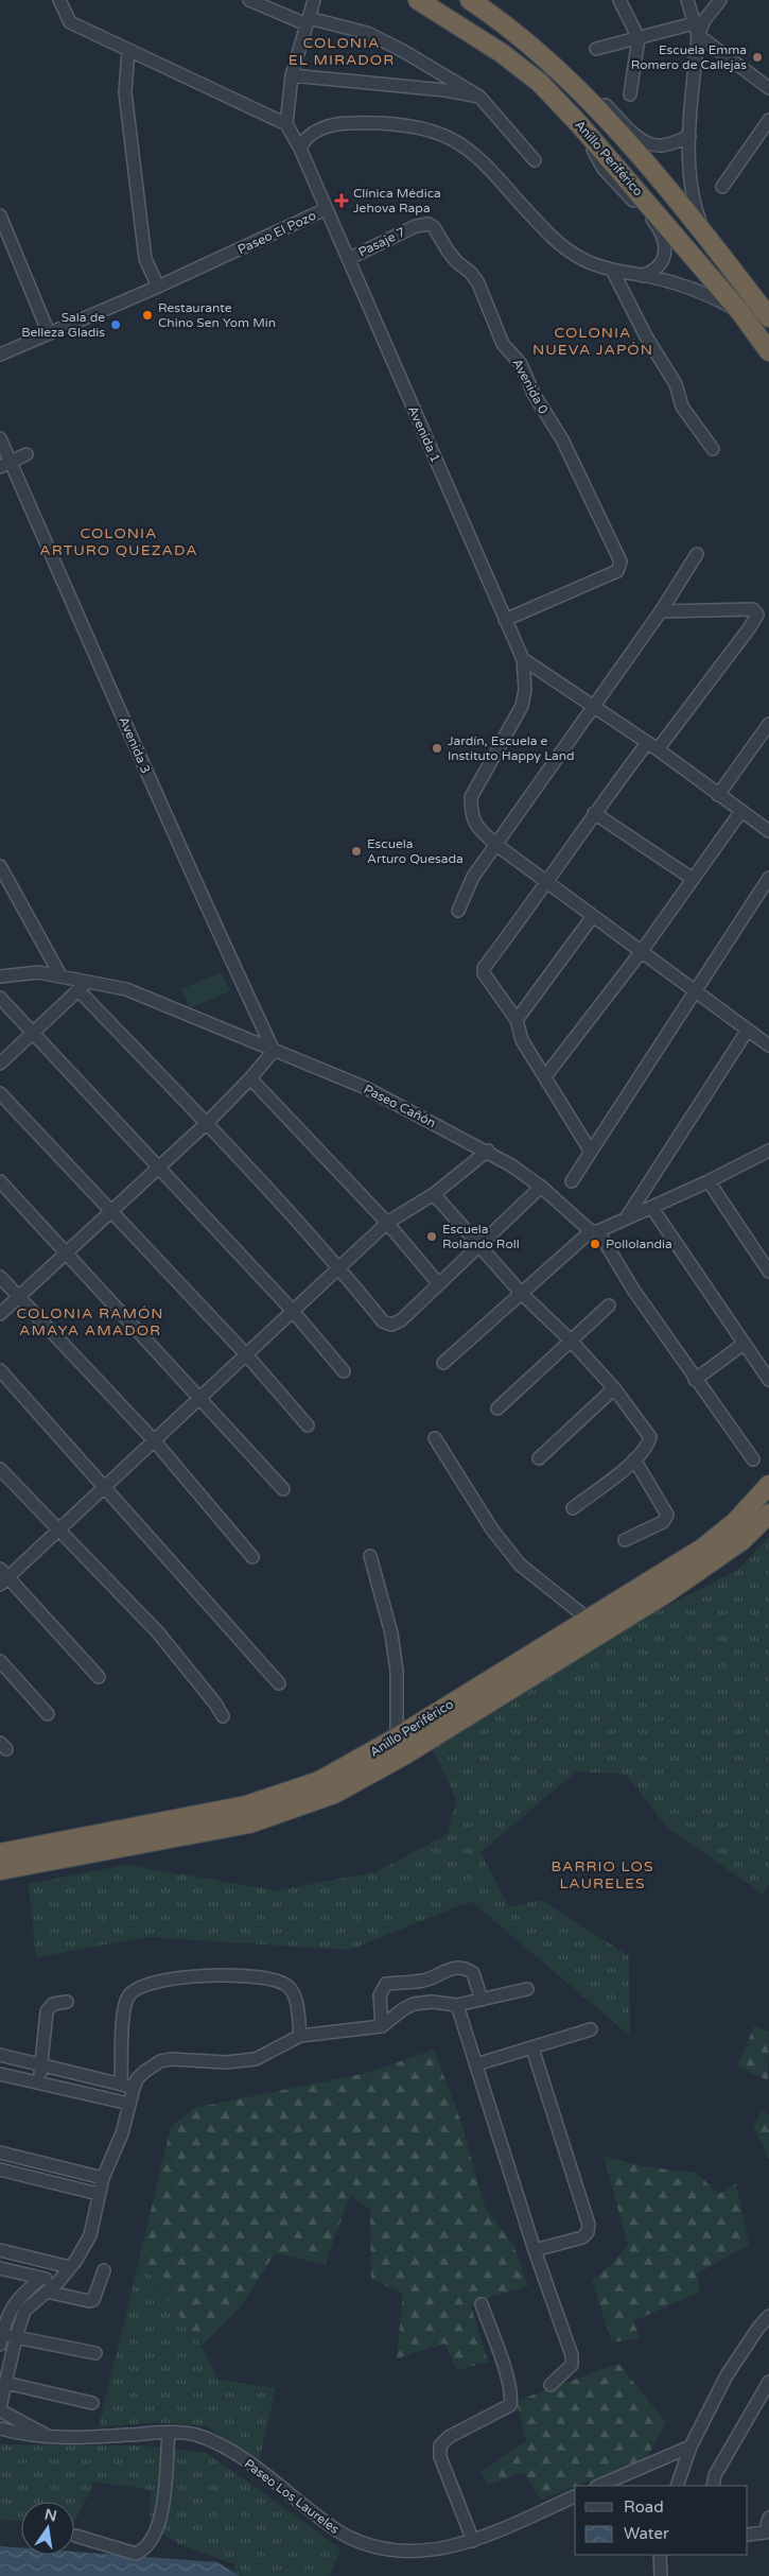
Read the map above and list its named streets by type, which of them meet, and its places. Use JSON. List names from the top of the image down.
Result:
{
  "streets": {
    "highway": ["Anillo Periférico"],
    "street": [
      "Paseo El Pozo",
      "Pasaje 7",
      "Avenida 0",
      "Avenida 1",
      "Avenida 3",
      "Paseo Cañón",
      "Paseo Los Laureles"
    ]
  },
  "crossings": [
    ["Paseo El Pozo", "Avenida 1"],
    ["Pasaje 7", "Avenida 0"],
    ["Pasaje 7", "Avenida 1"],
    ["Avenida 0", "Avenida 1"],
    ["Avenida 3", "Paseo Cañón"]
  ],
  "districts": [
    "COLONIA EL MIRADOR",
    "COLONIA NUEVA JAPÓN",
    "COLONIA ARTURO QUEZADA",
    "COLONIA RAMÓN AMAYA AMADOR",
    "BARRIO LOS LAURELES"
  ],
  "places": {
    "other": [
      "Escuela Emma Romero de Callejas",
      "Restaurante Chino Sen Yom Min",
      "Sala de Belleza Gladis",
      "Jardín, Escuela e Instituto Happy Land",
      "Escuela Arturo Quesada",
      "Escuela Rolando Roll",
      "Pollolandia"
    ],
    "health": ["Clínica Médica Jehova Rapa"]
  },
  "legend": ["Road", "Water"],
  "north": "top"
}
